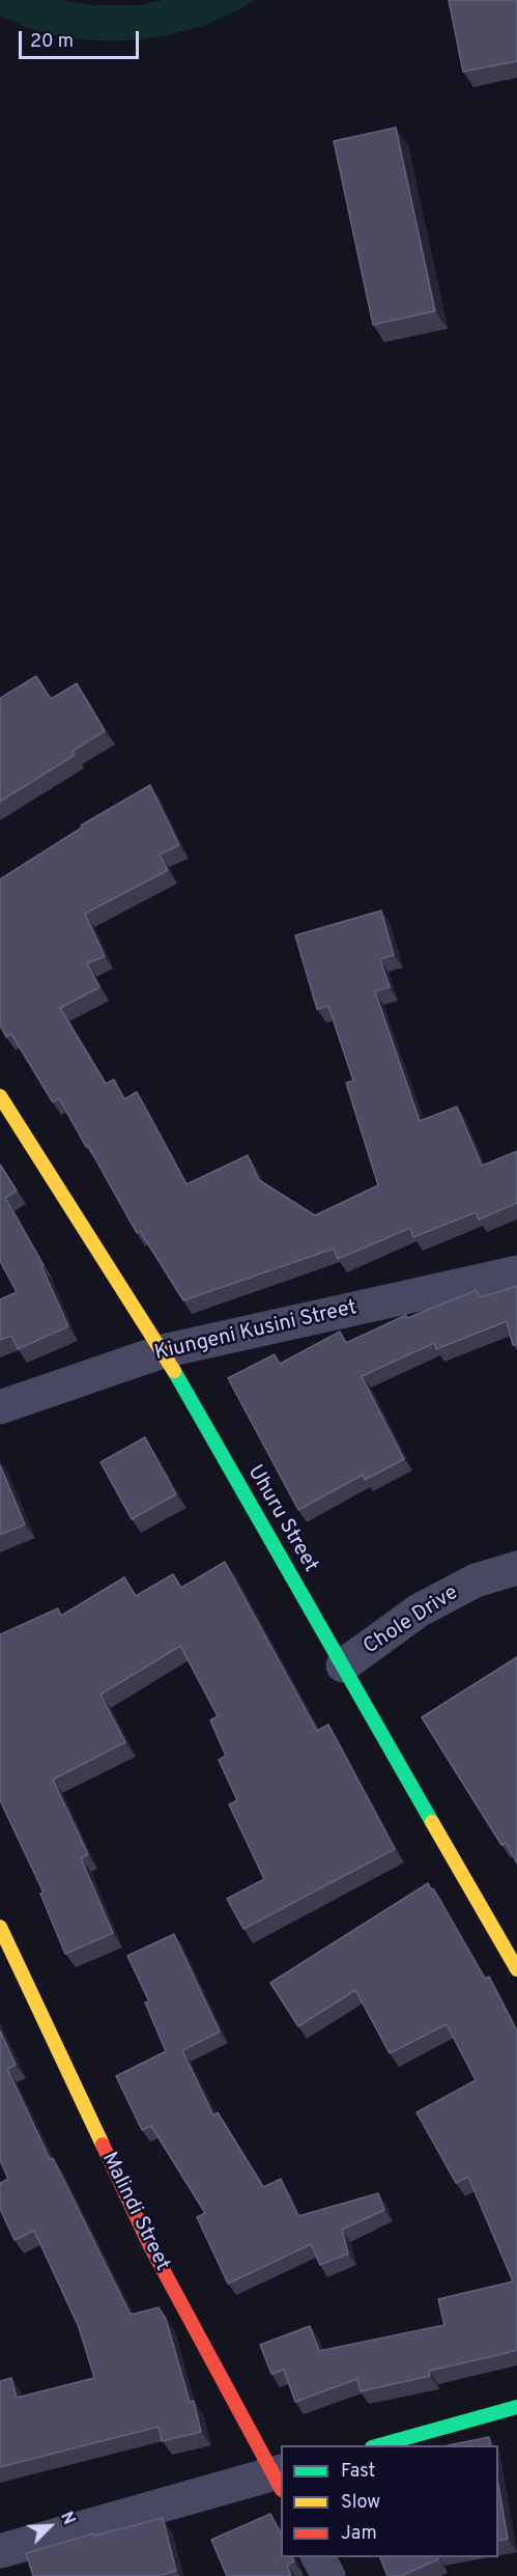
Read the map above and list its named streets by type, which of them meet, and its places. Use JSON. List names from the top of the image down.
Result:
{
  "streets": {
    "street": [
      "Kiungeni Kusini Street",
      "Uhuru Street",
      "Chole Drive",
      "Malindi Street"
    ]
  },
  "crossings": [
    ["Kiungeni Kusini Street", "Uhuru Street"],
    ["Uhuru Street", "Chole Drive"]
  ],
  "legend": ["Fast", "Slow", "Jam"],
  "scale_bar": "20 m",
  "north": "top right"
}
